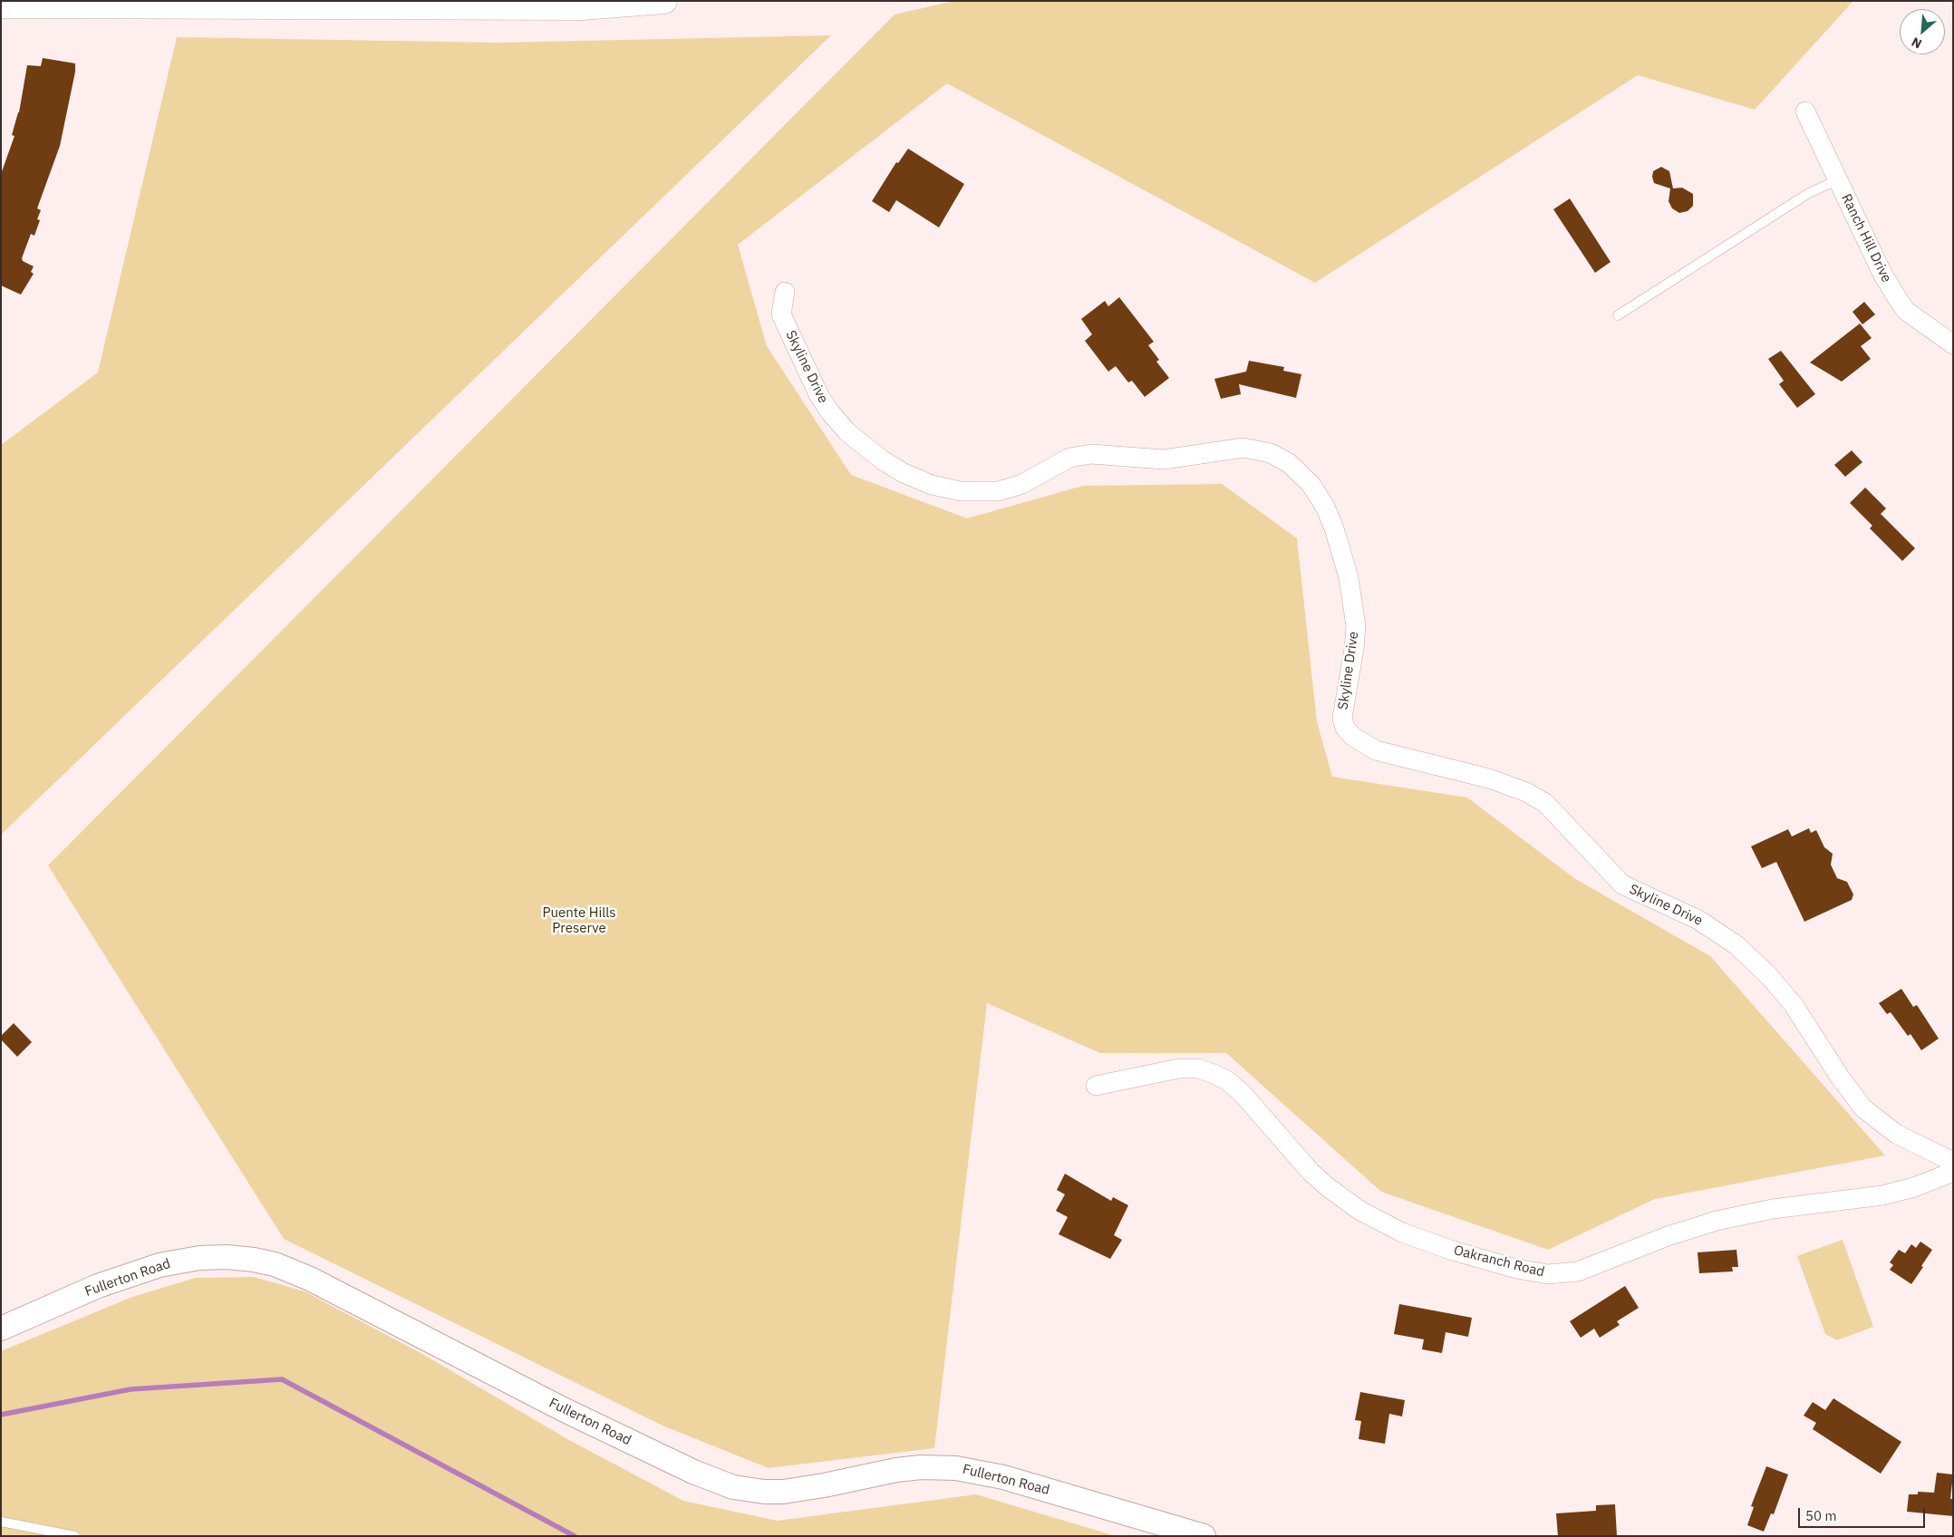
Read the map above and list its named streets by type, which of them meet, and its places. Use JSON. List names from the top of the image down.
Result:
{
  "streets": {
    "street": [
      "Ranch Hill Drive",
      "Skyline Drive",
      "Oakranch Road",
      "Fullerton Road"
    ]
  },
  "parks": ["Puente Hills Preserve"],
  "scale_bar": "50 m",
  "north": "bottom left"
}
